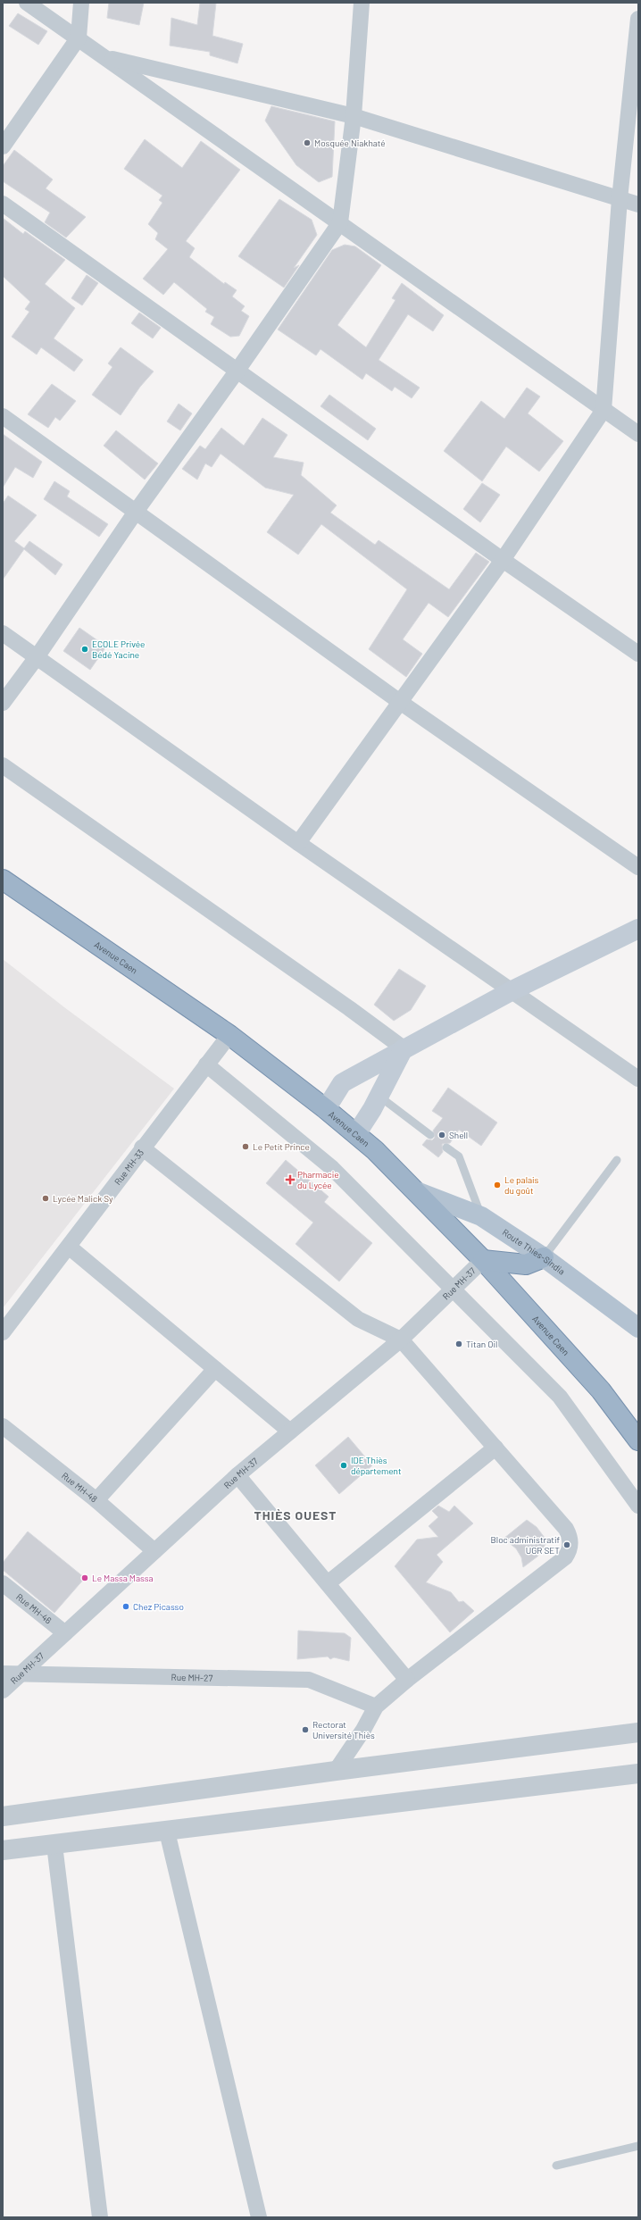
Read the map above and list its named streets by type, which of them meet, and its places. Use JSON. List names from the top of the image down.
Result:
{
  "streets": {
    "highway": ["Avenue Caen"],
    "main road": ["Route Thies-Sindia"],
    "street": [
      "Rue MH-33",
      "Rue MH-37",
      "Rue MH-48",
      "Rue MH-46",
      "Rue MH-27"
    ]
  },
  "crossings": [
    ["Avenue Caen", "Rue MH-33"],
    ["Avenue Caen", "Route Thies-Sindia"],
    ["Avenue Caen", "Rue MH-37"],
    ["Rue MH-37", "Rue MH-48"],
    ["Rue MH-37", "Rue MH-46"],
    ["Rue MH-37", "Rue MH-27"]
  ],
  "districts": ["THIÈS OUEST"],
  "places": {
    "other": [
      "Mosquée Niakhaté",
      "ECOLE Privée Bédé Yacine",
      "Shell",
      "Le Petit Prince",
      "Le palais du goût",
      "Lycée Malick Sy",
      "Titan Oil",
      "IDE Thiès département",
      "Bloc administratif UGR SET",
      "Le Massa Massa",
      "Chez Picasso",
      "Rectorat Université Thiès"
    ],
    "health": ["Pharmacie du Lycée"]
  }
}
